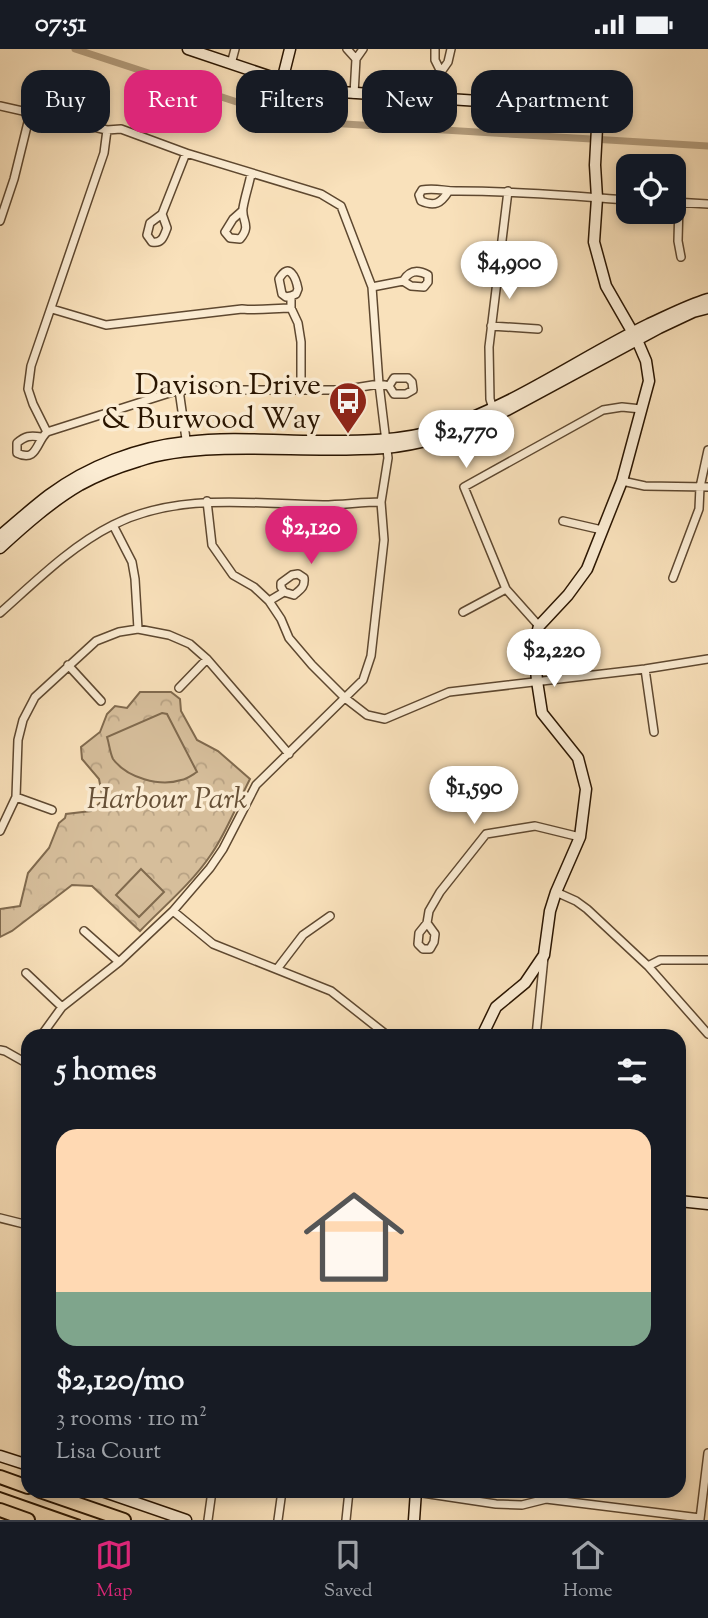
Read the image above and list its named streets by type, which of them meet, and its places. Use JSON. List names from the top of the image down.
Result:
{
  "parks": ["Harbour Park"],
  "places": {
    "bus stop": ["Davison Drive & Burwood Way"]
  },
  "page": {
    "status": "07:51",
    "chip": [
      "Buy",
      "Rent",
      "Filters",
      "New",
      "Apartment"
    ],
    "price": [
      "$4,900",
      "$2,770",
      "$2,120",
      "$2,220",
      "$1,590"
    ],
    "heading": "5 homes",
    "list": [
      {
        "name": "$2,120/mo",
        "note": "3 rooms · 110 m² · Lisa Court"
      }
    ],
    "tabs": ["Map", "Saved", "Home"]
  }
}
